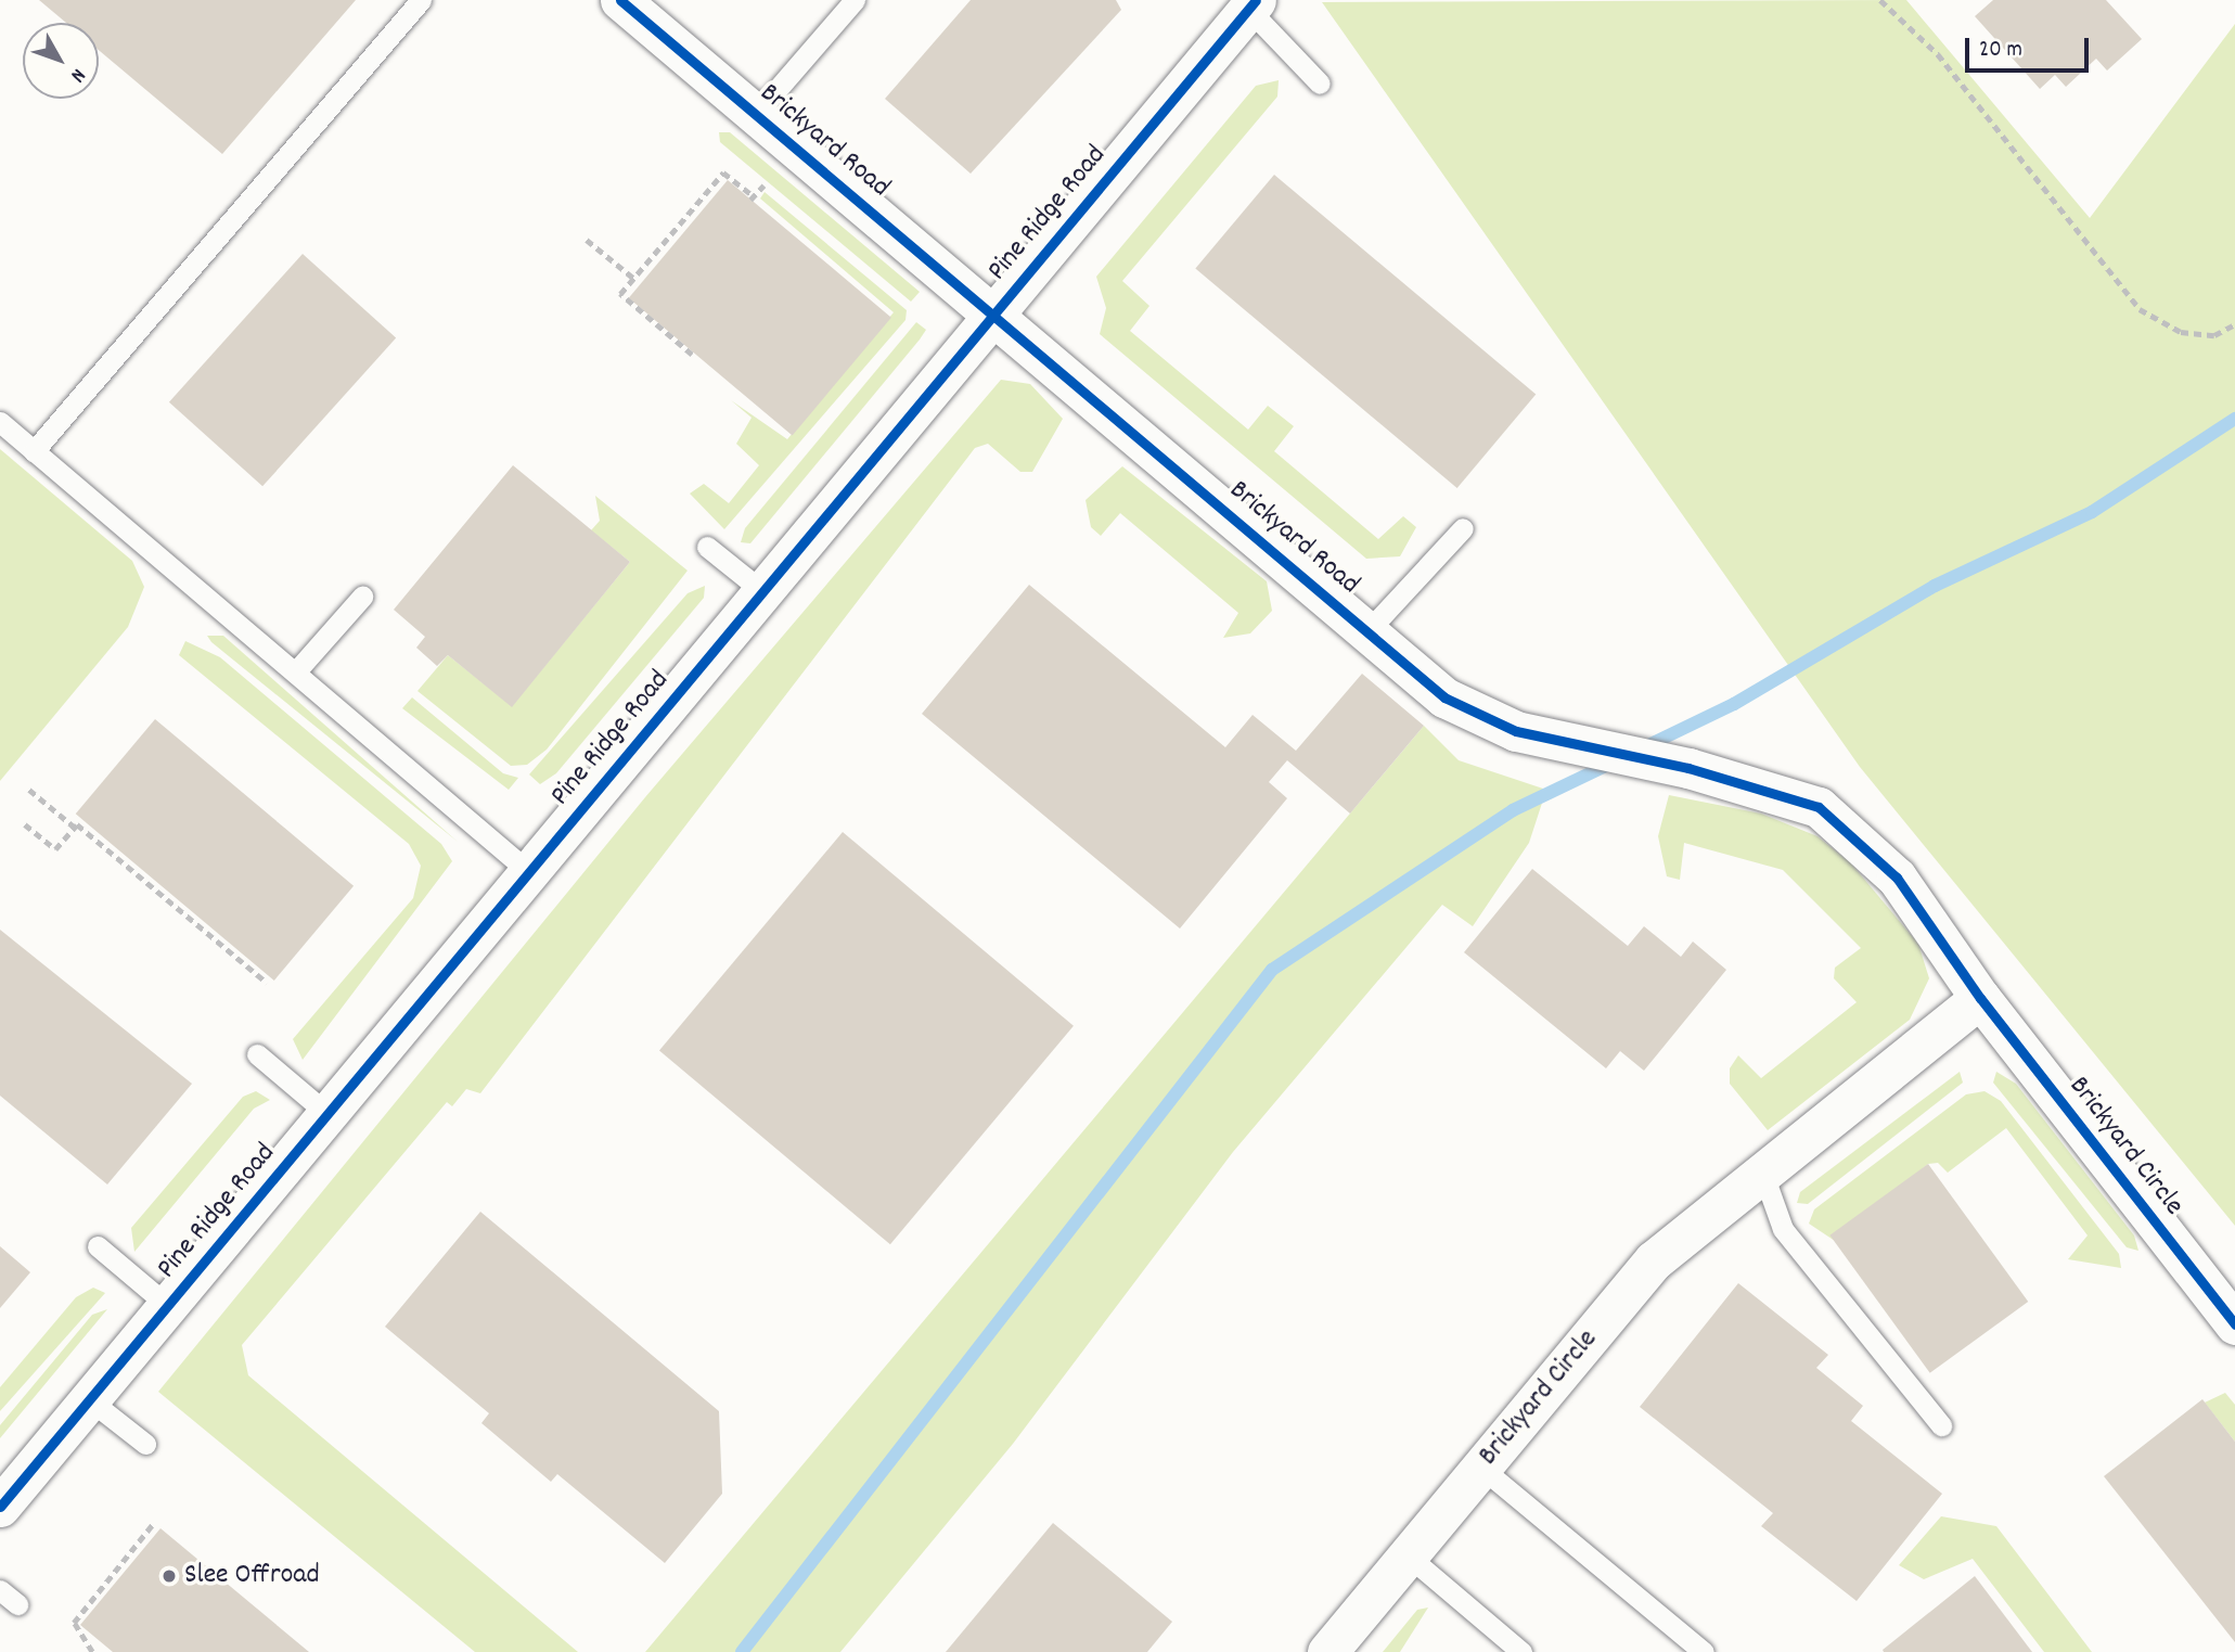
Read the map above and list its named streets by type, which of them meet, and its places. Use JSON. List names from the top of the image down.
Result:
{
  "streets": {
    "street": ["Brickyard Road", "Pine Ridge Road", "Brickyard Circle"]
  },
  "crossings": [
    ["Brickyard Road", "Pine Ridge Road"],
    ["Brickyard Road", "Brickyard Circle"]
  ],
  "places": ["Slee Offroad"],
  "scale_bar": "20 m",
  "north": "bottom right"
}
